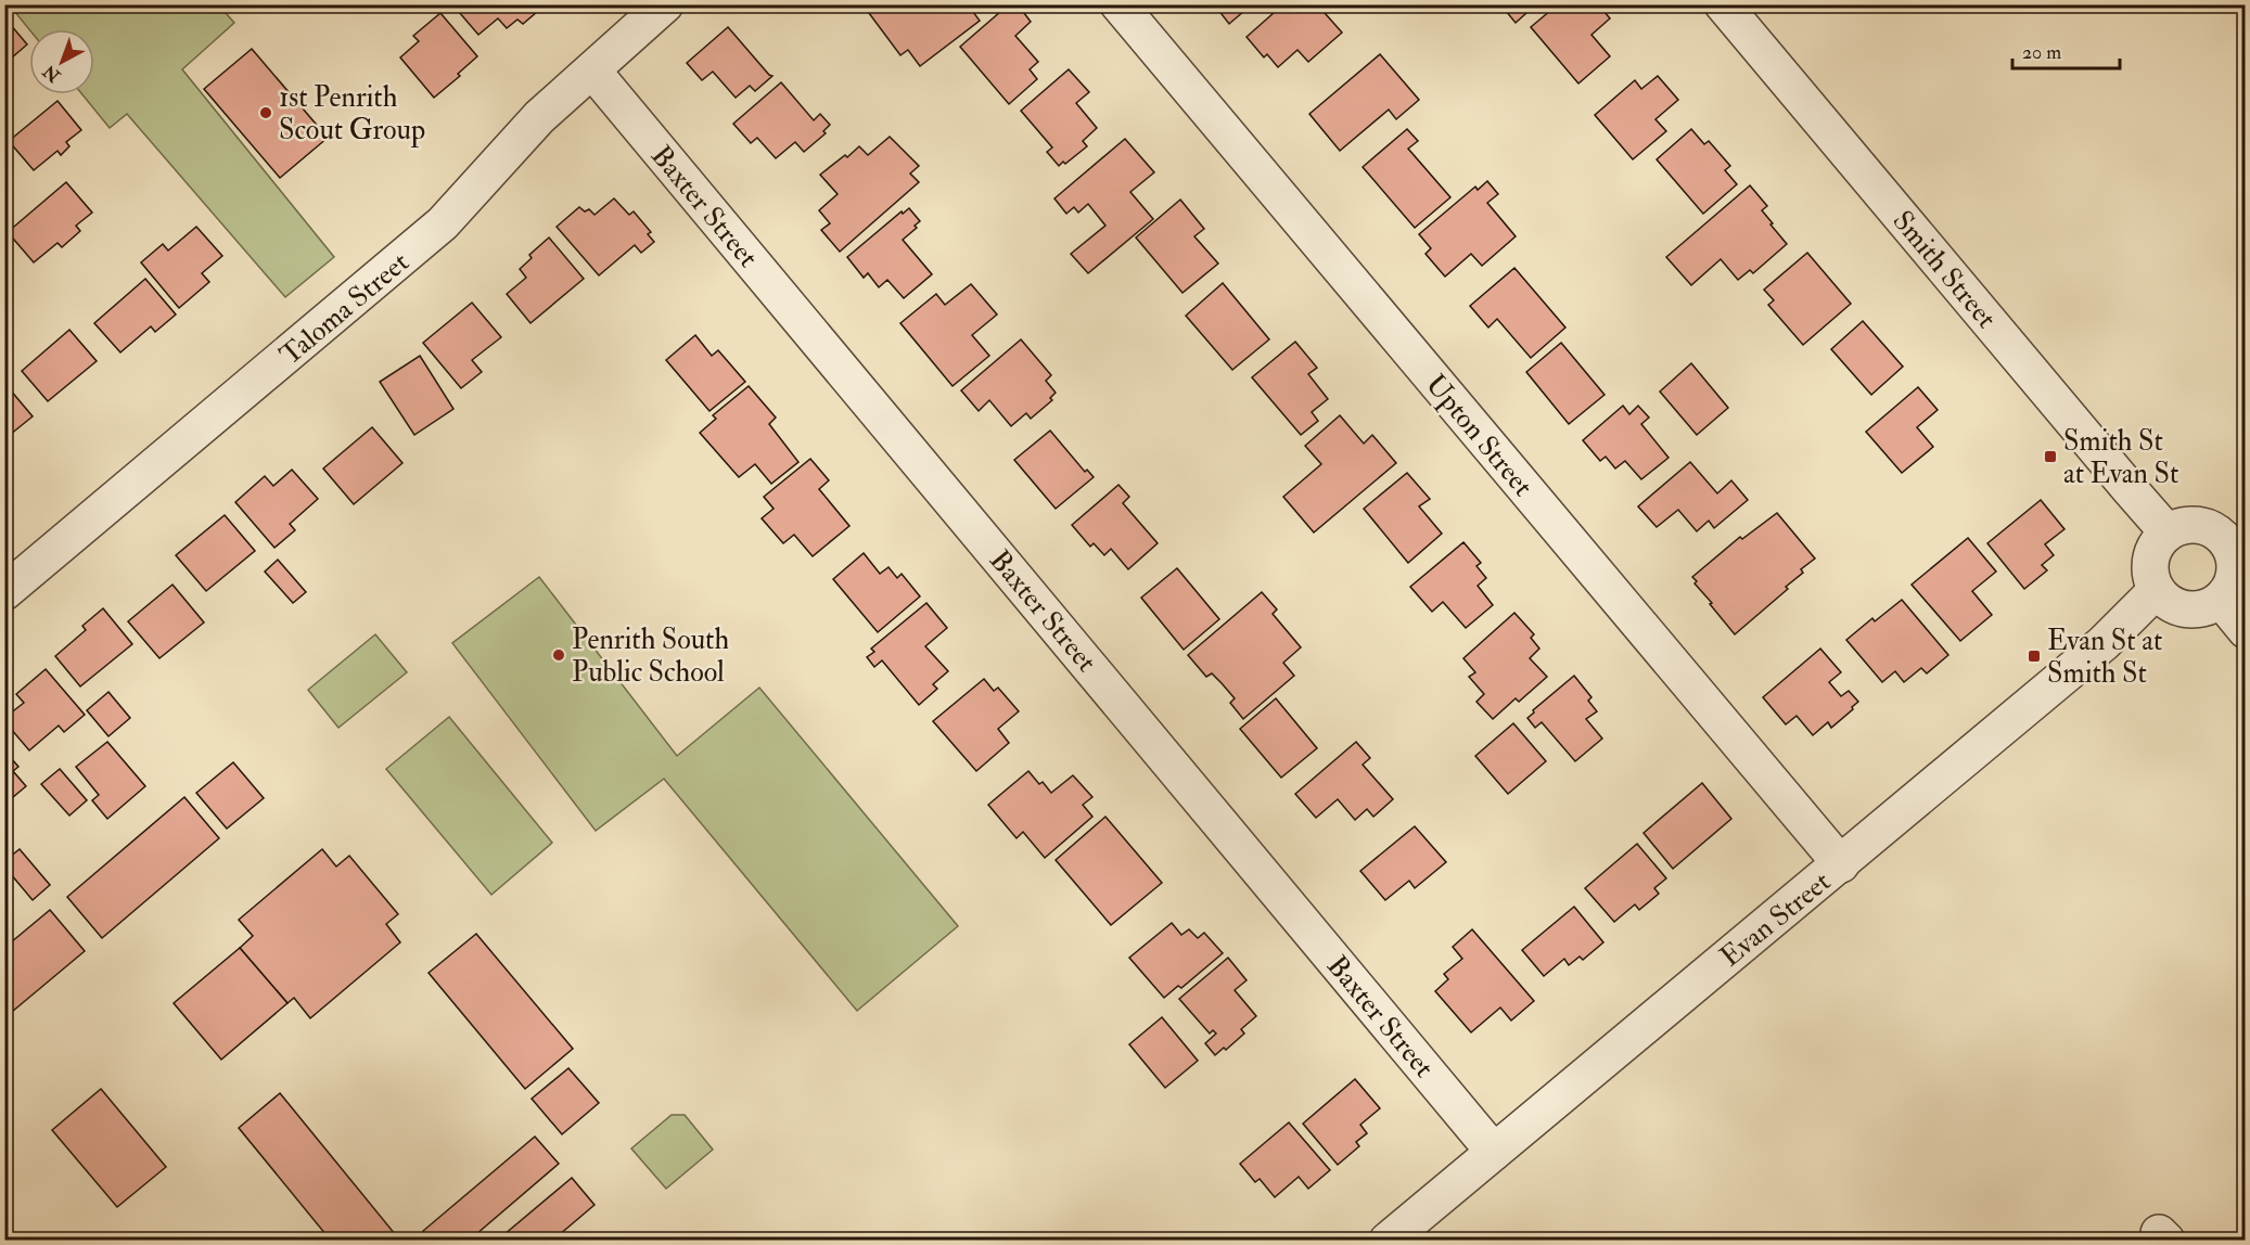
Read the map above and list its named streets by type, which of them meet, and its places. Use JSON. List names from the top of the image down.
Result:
{
  "streets": {
    "street": [
      "Baxter Street",
      "Smith Street",
      "Taloma Street",
      "Upton Street",
      "Evan Street"
    ]
  },
  "crossings": [
    ["Baxter Street", "Taloma Street"],
    ["Baxter Street", "Evan Street"],
    ["Smith Street", "Evan Street"],
    ["Upton Street", "Evan Street"]
  ],
  "places": {
    "other": ["1st Penrith Scout Group", "Penrith South Public School"],
    "transit": ["Smith St at Evan St", "Evan St at Smith St"]
  },
  "scale_bar": "20 m",
  "north": "bottom left"
}
